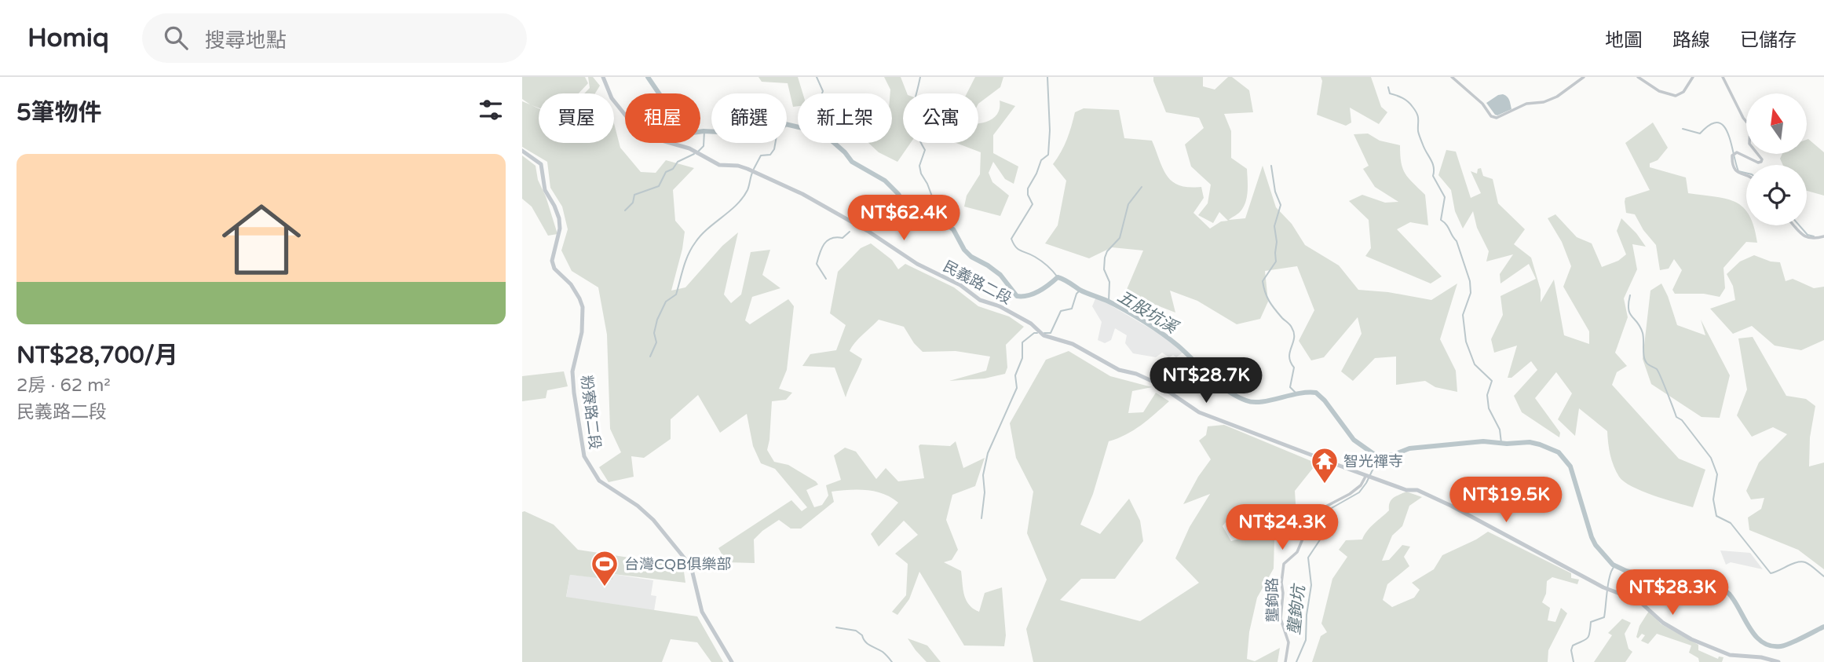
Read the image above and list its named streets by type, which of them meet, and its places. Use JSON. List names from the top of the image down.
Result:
{
  "streets": {
    "main road": ["民義路二段", "粉寮路二段"],
    "street": ["壟鉤路"]
  },
  "crossings": [
    ["民義路二段", "壟鉤路"]
  ],
  "water": ["五股坑溪", "壟鉤坑"],
  "places": {
    "temple": ["智光禪寺"],
    "sports": ["台灣CQB俱樂部"]
  },
  "north": "top",
  "page": {
    "header": "Homiq",
    "search": "搜尋地點",
    "nav": ["地圖", "路線", "已儲存"],
    "heading": "5筆物件",
    "chip": [
      "買屋",
      "租屋",
      "篩選",
      "新上架",
      "公寓"
    ],
    "list": [
      {
        "name": "NT$28,700/月",
        "note": "2房 · 62 m² · 民義路二段"
      }
    ],
    "price": [
      "NT$62.4K",
      "NT$28.7K",
      "NT$19.5K",
      "NT$24.3K",
      "NT$28.3K"
    ]
  }
}
